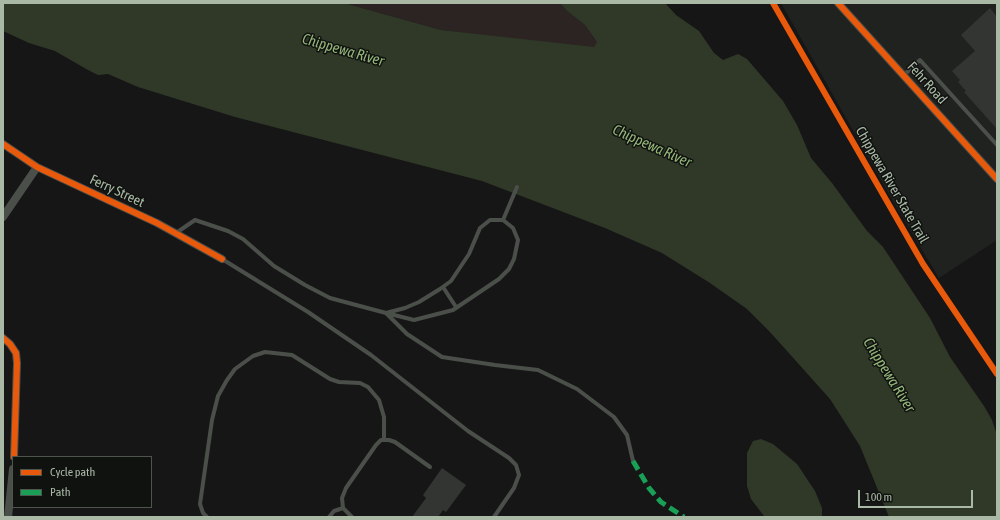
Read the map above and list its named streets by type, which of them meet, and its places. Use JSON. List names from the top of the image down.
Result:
{
  "streets": {
    "street": ["Fehr Road", "Ferry Street"],
    "cycle path": ["Chippewa River State Trail"]
  },
  "water": ["Chippewa River"],
  "legend": ["Cycle path", "Path"],
  "scale_bar": "100 m"
}
